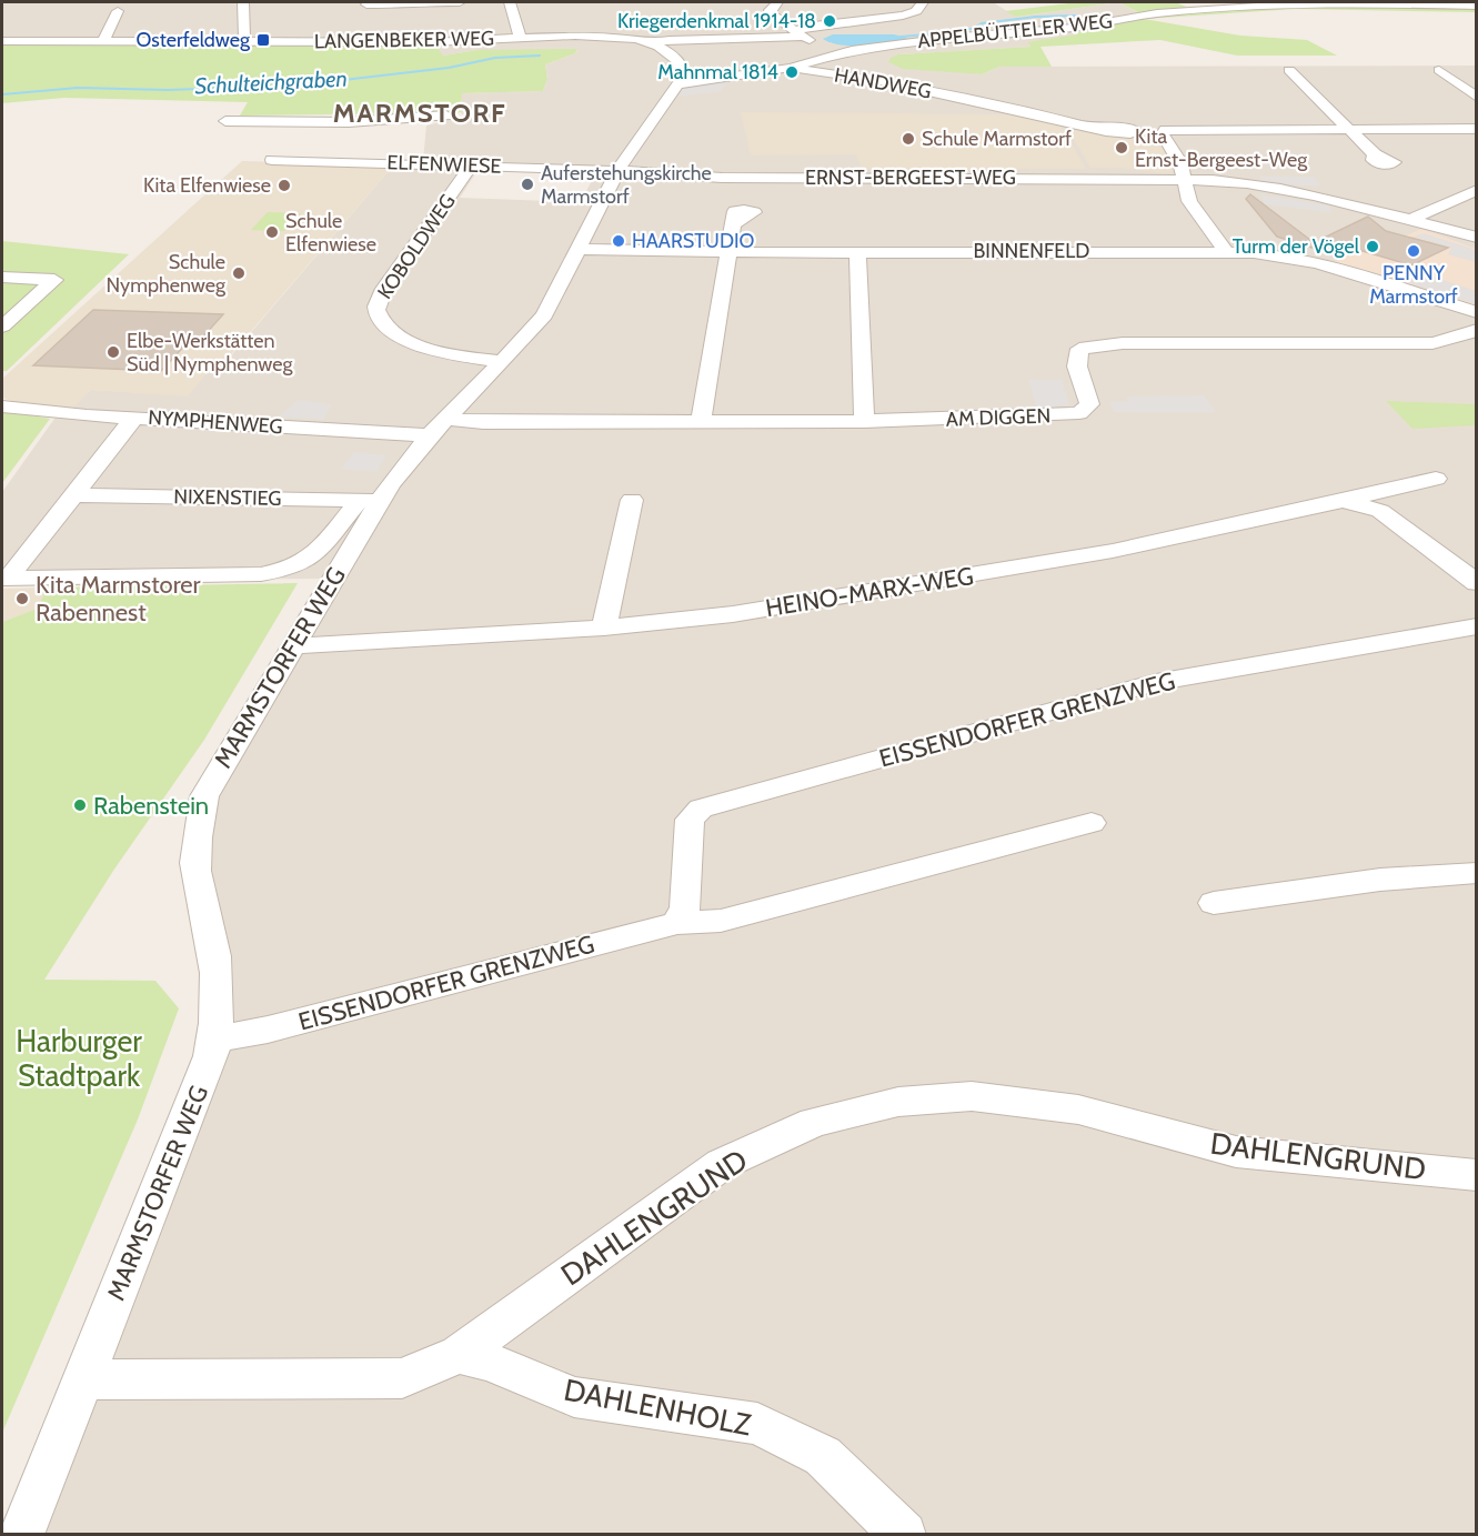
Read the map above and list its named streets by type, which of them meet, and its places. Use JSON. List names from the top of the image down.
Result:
{
  "streets": {
    "street": [
      "APPELBÜTTELER WEG",
      "LANGENBEKER WEG",
      "HANDWEG",
      "ELFENWIESE",
      "ERNST-BERGEEST-WEG",
      "KOBOLDWEG",
      "BINNENFELD",
      "AM DIGGEN",
      "NYMPHENWEG",
      "NIXENSTIEG",
      "HEINO-MARX-WEG",
      "MARMSTORFER WEG",
      "EISSENDORFER GRENZWEG",
      "DAHLENGRUND",
      "DAHLENHOLZ"
    ]
  },
  "crossings": [
    ["APPELBÜTTELER WEG", "HANDWEG"],
    ["ELFENWIESE", "ERNST-BERGEEST-WEG"],
    ["ELFENWIESE", "KOBOLDWEG"],
    ["ELFENWIESE", "MARMSTORFER WEG"],
    ["ERNST-BERGEEST-WEG", "MARMSTORFER WEG"],
    ["KOBOLDWEG", "MARMSTORFER WEG"],
    ["BINNENFELD", "MARMSTORFER WEG"],
    ["AM DIGGEN", "MARMSTORFER WEG"],
    ["NYMPHENWEG", "MARMSTORFER WEG"],
    ["NIXENSTIEG", "MARMSTORFER WEG"],
    ["HEINO-MARX-WEG", "MARMSTORFER WEG"],
    ["MARMSTORFER WEG", "EISSENDORFER GRENZWEG"],
    ["MARMSTORFER WEG", "DAHLENGRUND"],
    ["DAHLENGRUND", "DAHLENHOLZ"]
  ],
  "districts": ["MARMSTORF"],
  "water": ["Schulteichgraben"],
  "parks": ["Harburger Stadtpark"],
  "places": {
    "other": [
      "Kriegerdenkmal 1914-18",
      "Mahnmal 1814",
      "Schule Marmstorf",
      "Kita Ernst-Bergeest-Weg",
      "Auferstehungskirche Marmstorf",
      "Kita Elfenwiese",
      "Schule Elfenwiese",
      "HAARSTUDIO",
      "Turm der Vögel",
      "PENNY Marmstorf",
      "Schule Nymphenweg",
      "Elbe-Werkstätten Süd | Nymphenweg",
      "Kita Marmstorer Rabennest",
      "Rabenstein"
    ],
    "transit": ["Osterfeldweg"]
  }
}
